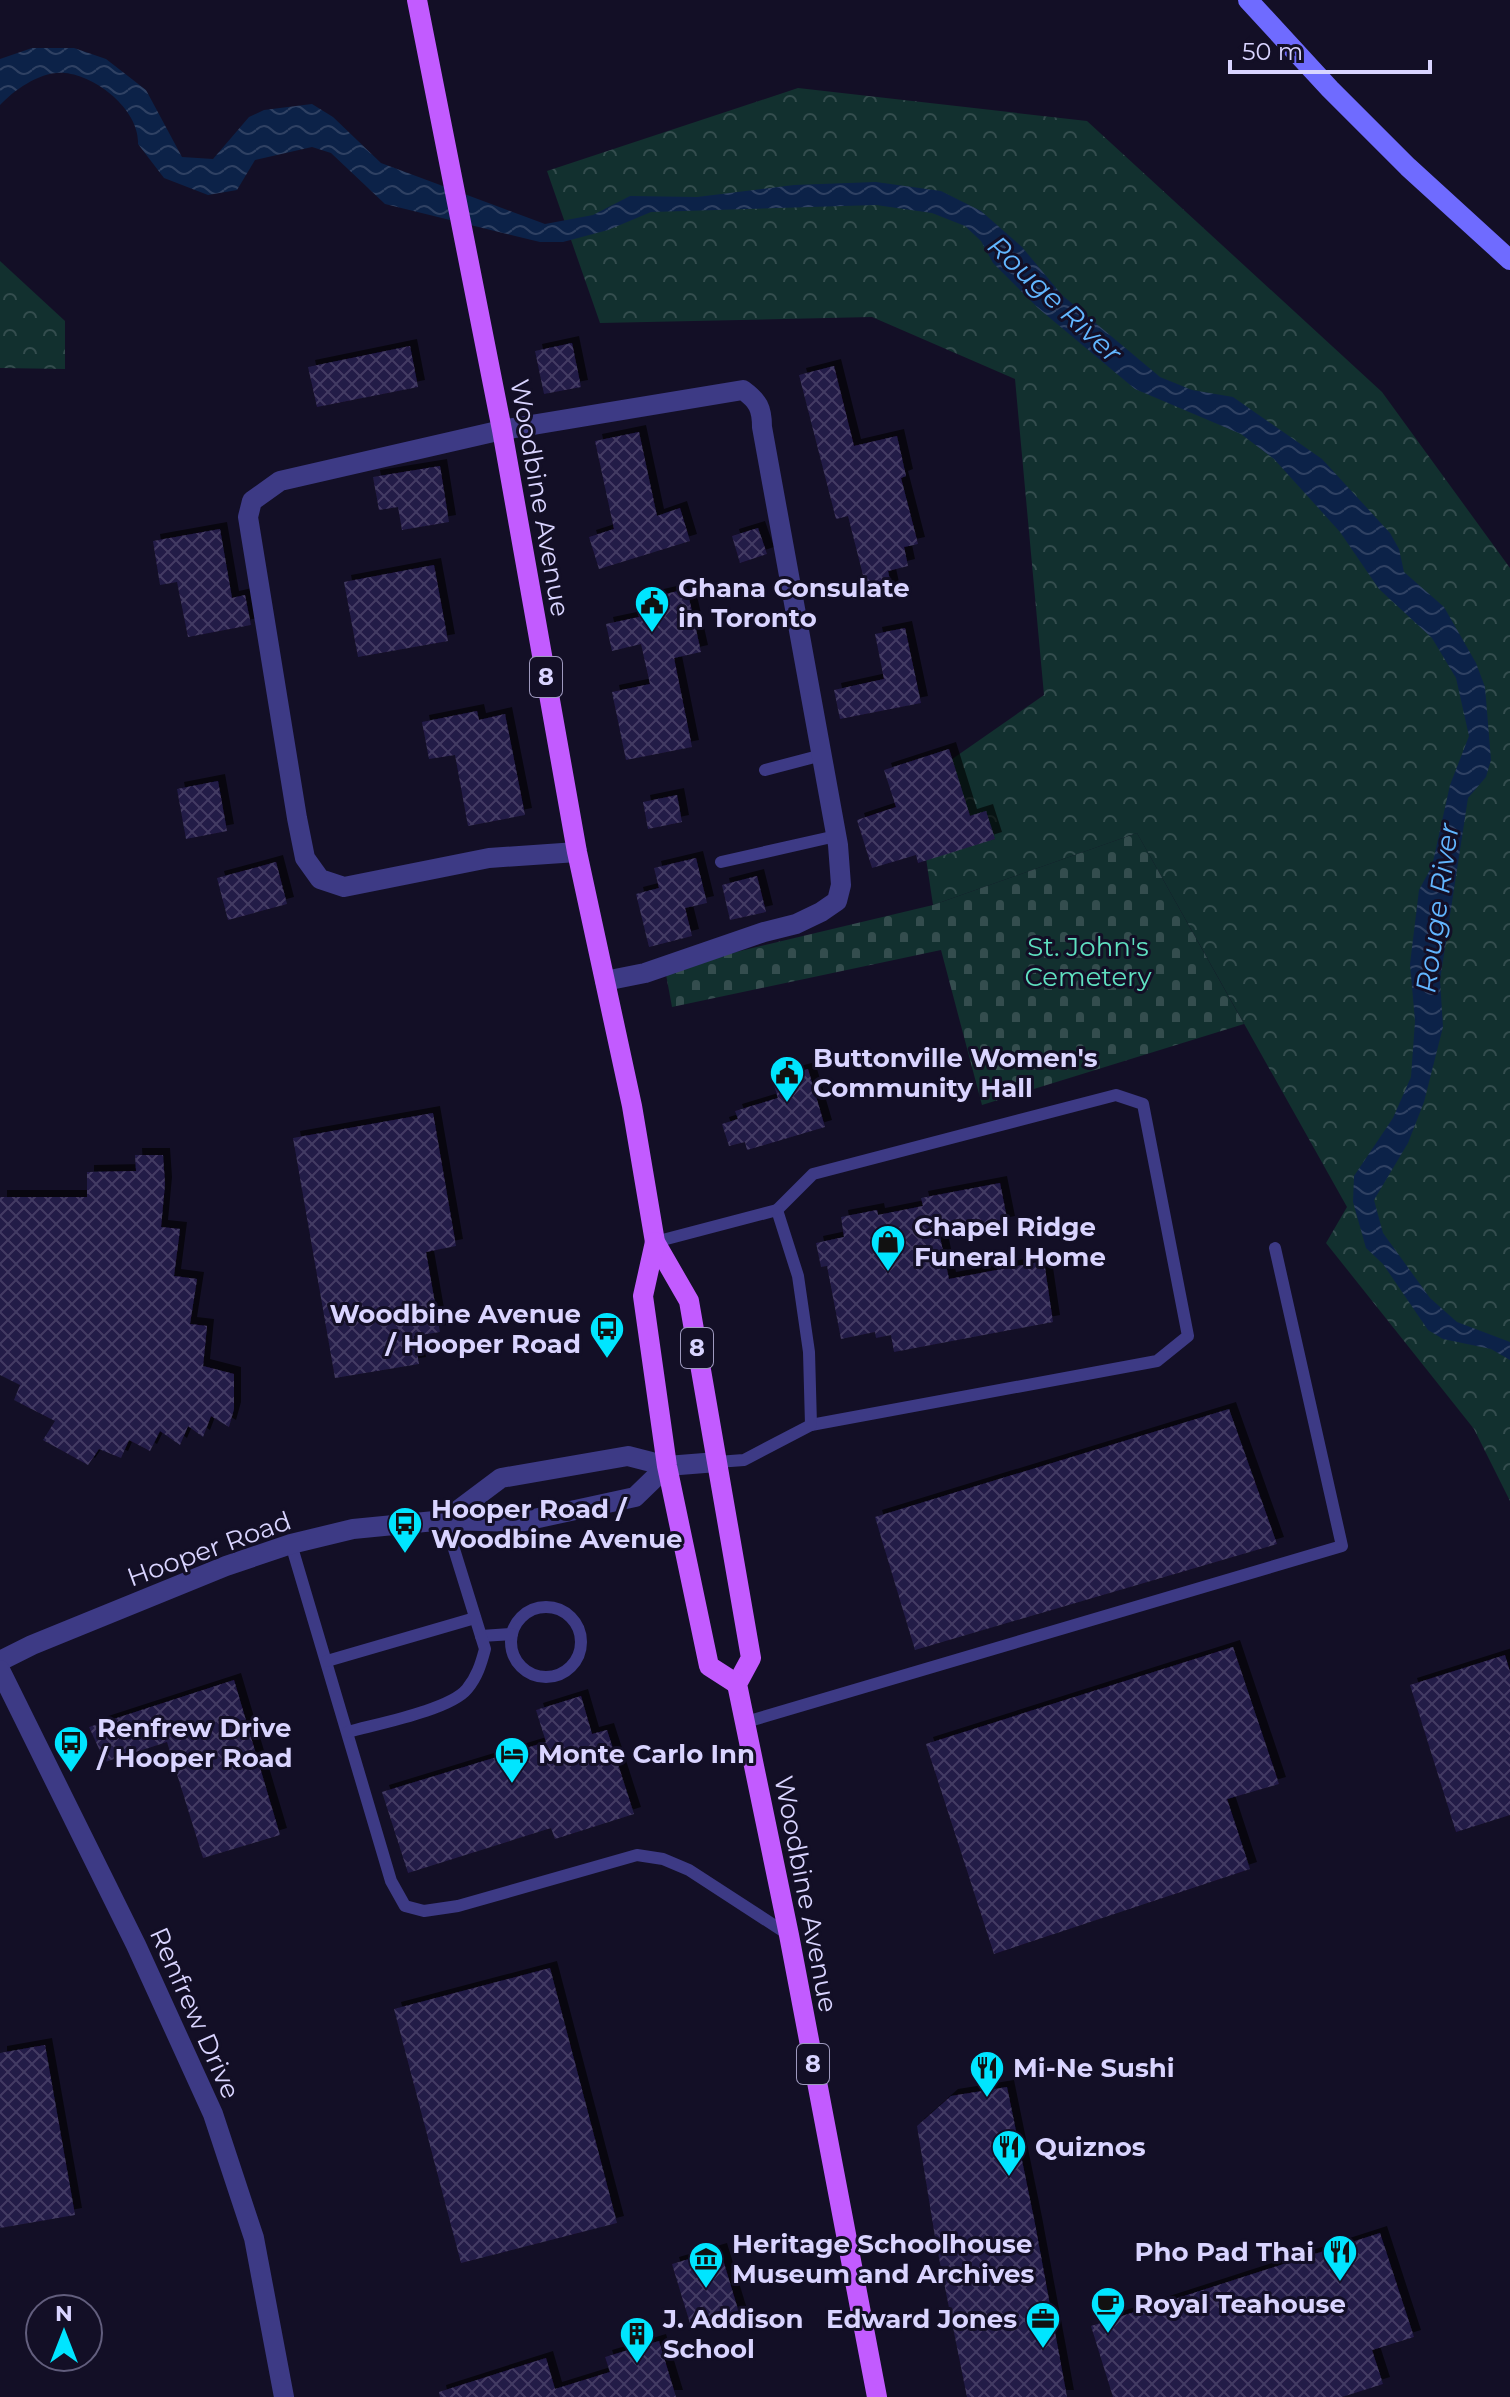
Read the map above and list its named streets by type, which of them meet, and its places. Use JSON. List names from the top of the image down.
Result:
{
  "streets": {
    "main road": ["Woodbine Avenue", "8"],
    "street": ["Hooper Road", "Renfrew Drive"]
  },
  "crossings": [
    ["Woodbine Avenue", "Hooper Road"]
  ],
  "water": ["Rouge River"],
  "parks": ["St. John's Cemetery"],
  "places": {
    "public building": ["Ghana Consulate in Toronto", "Buttonville Women's Community Hall"],
    "shop": ["Chapel Ridge Funeral Home"],
    "bus stop": ["Woodbine Avenue / Hooper Road", "Hooper Road / Woodbine Avenue", "Renfrew Drive / Hooper Road"],
    "hotel": ["Monte Carlo Inn"],
    "restaurant": ["Mi-Ne Sushi", "Quiznos", "Pho Pad Thai"],
    "museum": ["Heritage Schoolhouse Museum and Archives"],
    "cafe": ["Royal Teahouse"],
    "office": ["Edward Jones"],
    "building": ["J. Addison School"]
  },
  "scale_bar": "50 m",
  "north": "top"
}
